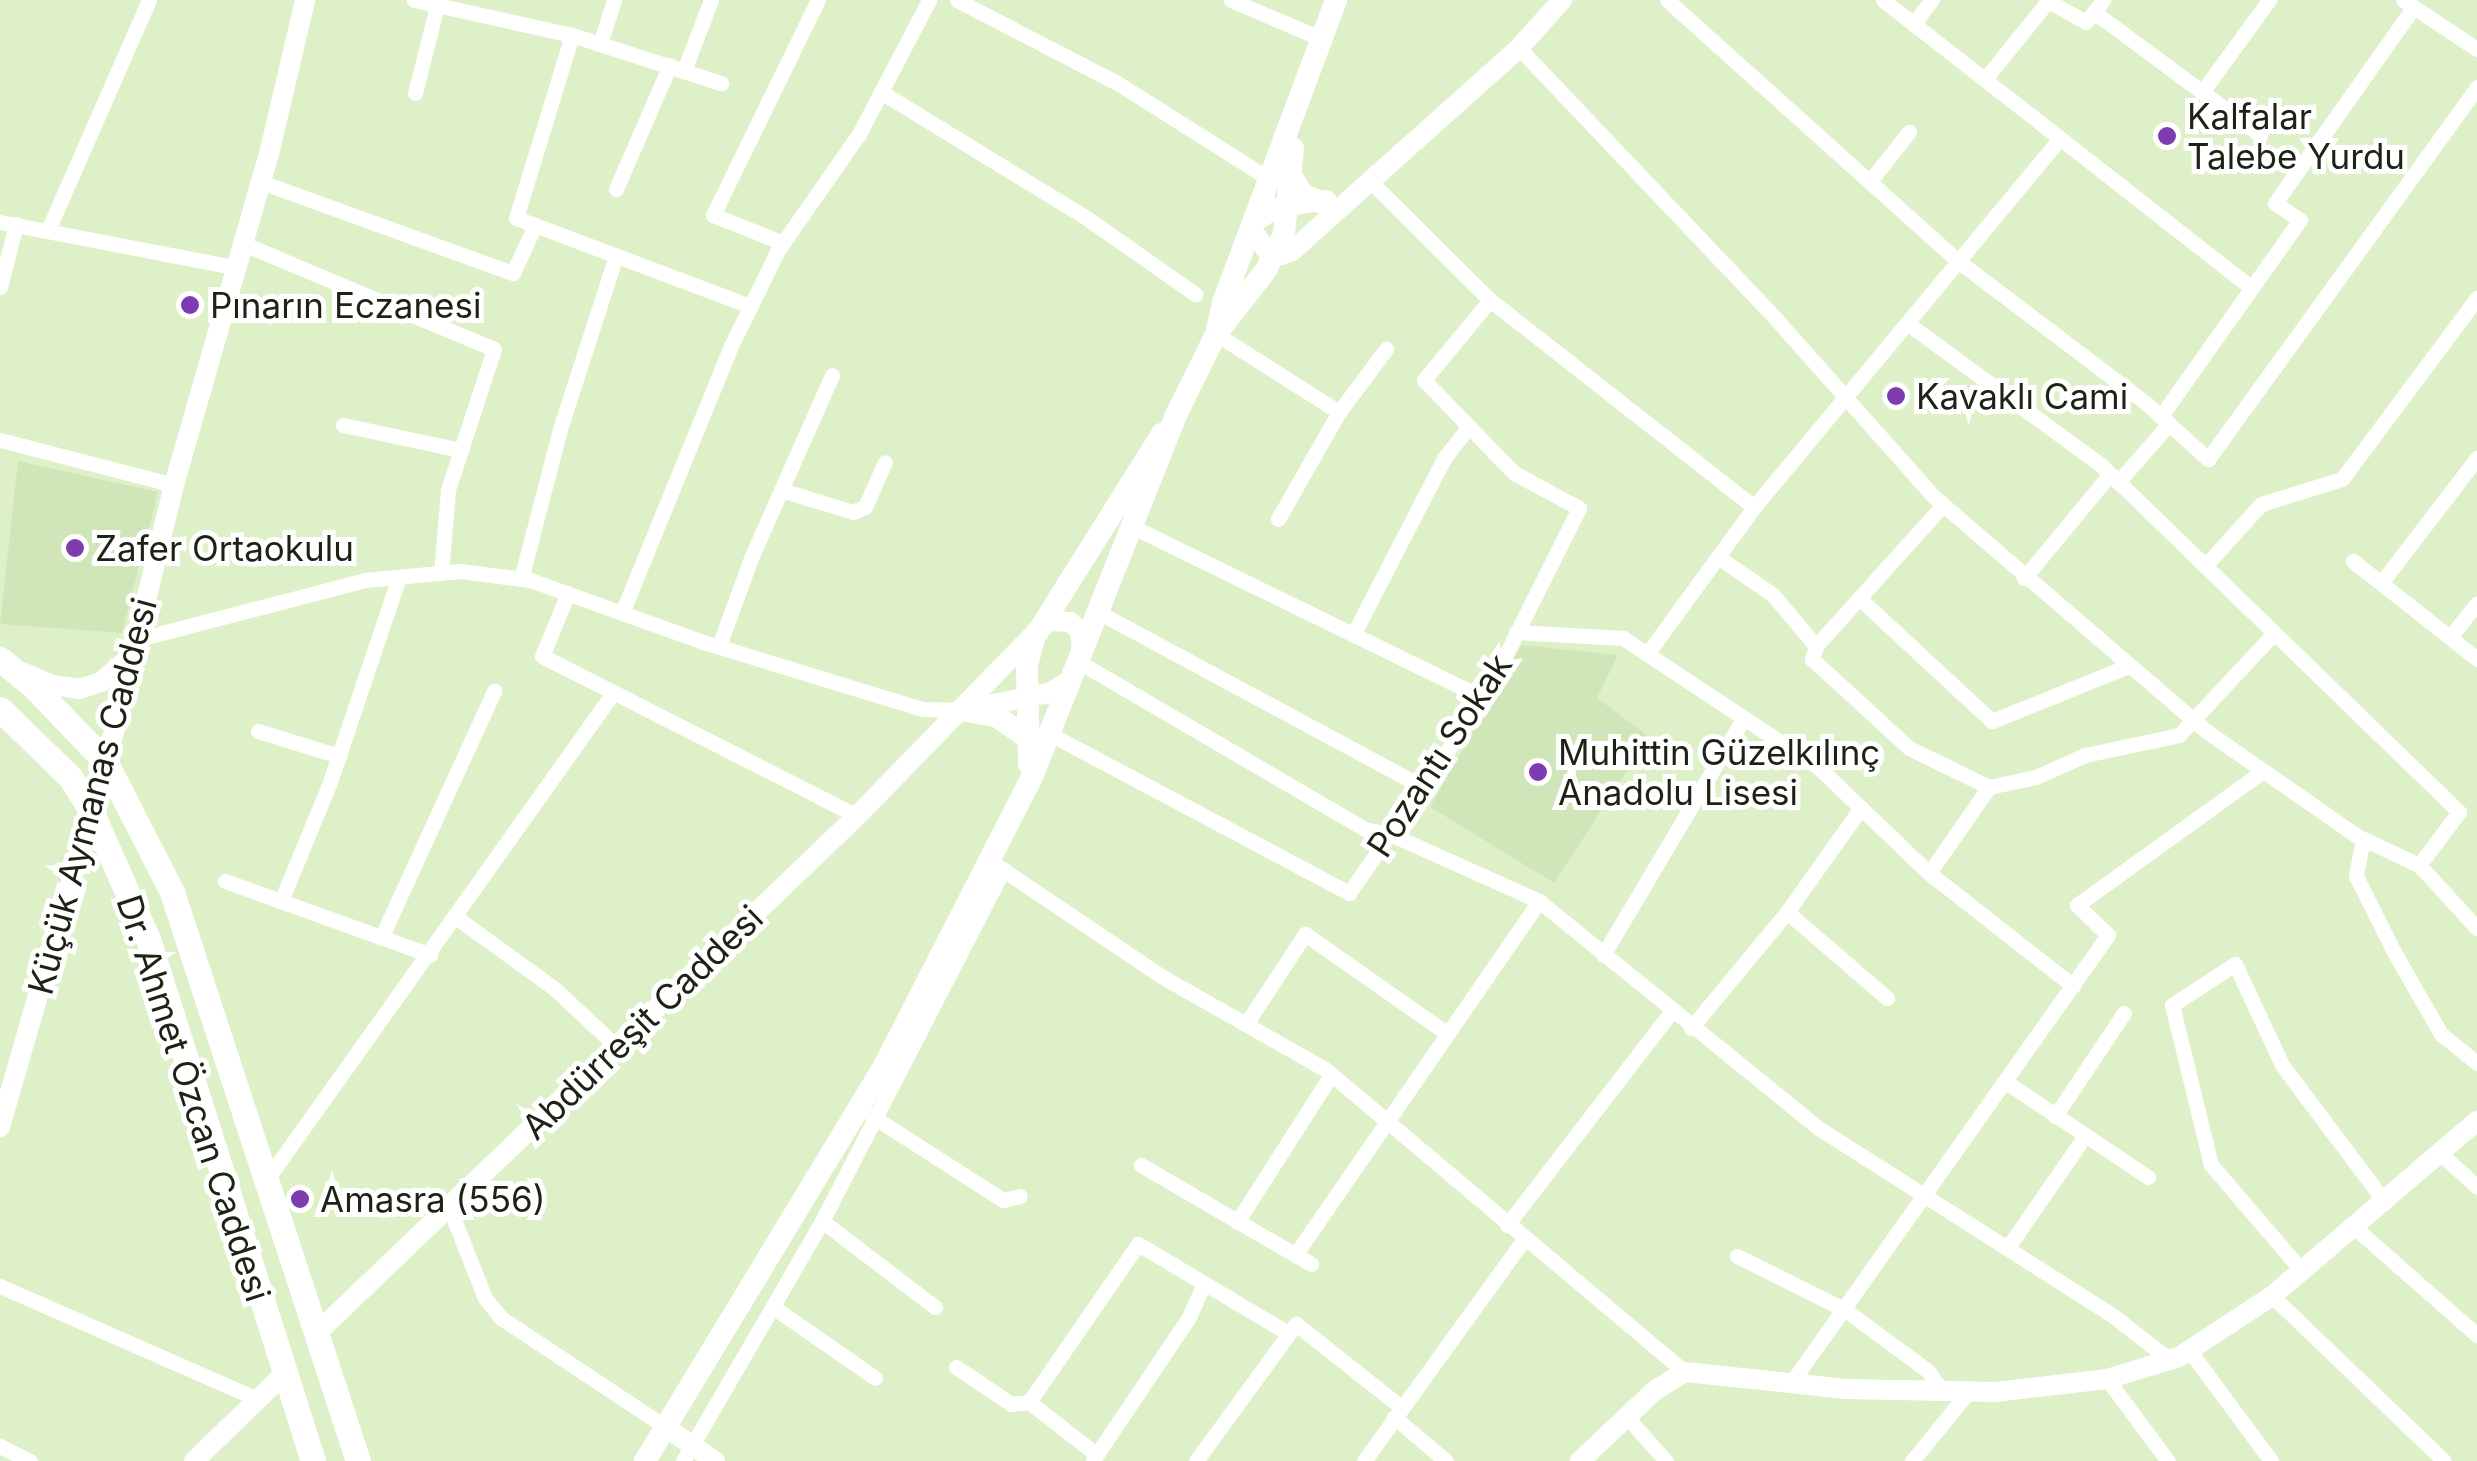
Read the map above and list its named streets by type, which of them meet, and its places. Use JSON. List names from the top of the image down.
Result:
{
  "streets": {
    "main road": ["Abdürreşit Caddesi", "Dr. Ahmet Özcan Caddesi"],
    "street": ["Pozantı Sokak", "Küçük Aymanas Caddesi"]
  },
  "crossings": [
    ["Pozantı Sokak", "Abdürreşit Caddesi"],
    ["Küçük Aymanas Caddesi", "Dr. Ahmet Özcan Caddesi"],
    ["Abdürreşit Caddesi", "Dr. Ahmet Özcan Caddesi"]
  ],
  "places": [
    "Kalfalar Talebe Yurdu",
    "Pınarın Eczanesi",
    "Kavaklı Cami",
    "Zafer Ortaokulu",
    "Muhittin Güzelkılınç Anadolu Lisesi",
    "Amasra (556)"
  ]
}
